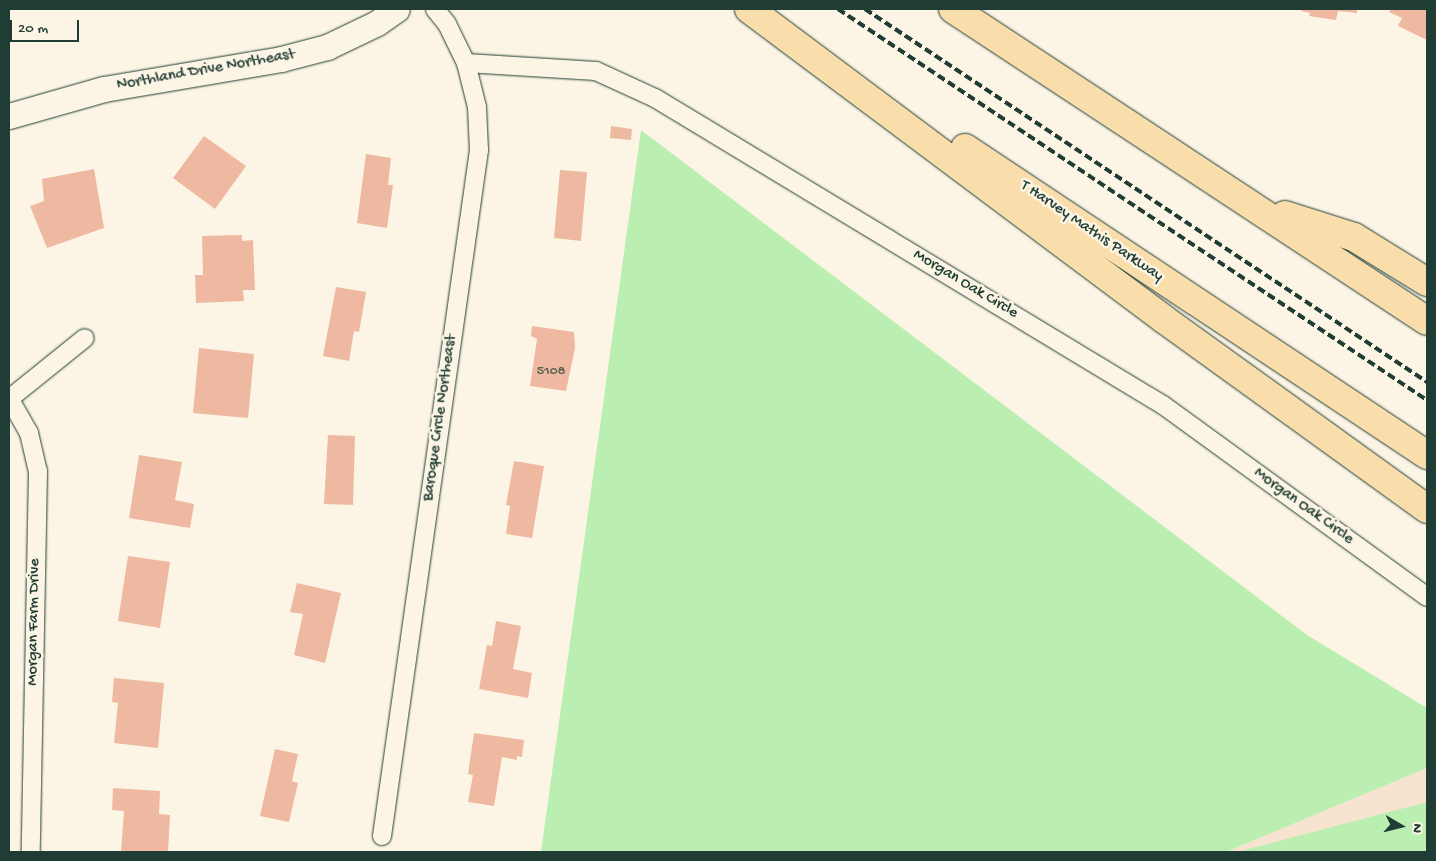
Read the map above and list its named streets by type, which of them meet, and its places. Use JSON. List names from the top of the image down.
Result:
{
  "streets": {
    "highway": ["T Harvey Mathis Parkway"],
    "street": [
      "Northland Drive Northeast",
      "Morgan Oak Circle",
      "Baroque Circle Northeast",
      "Morgan Farm Drive"
    ]
  },
  "crossings": [
    ["Morgan Oak Circle", "Baroque Circle Northeast"]
  ],
  "house_numbers": ["5108"],
  "scale_bar": "20 m",
  "north": "right"
}
